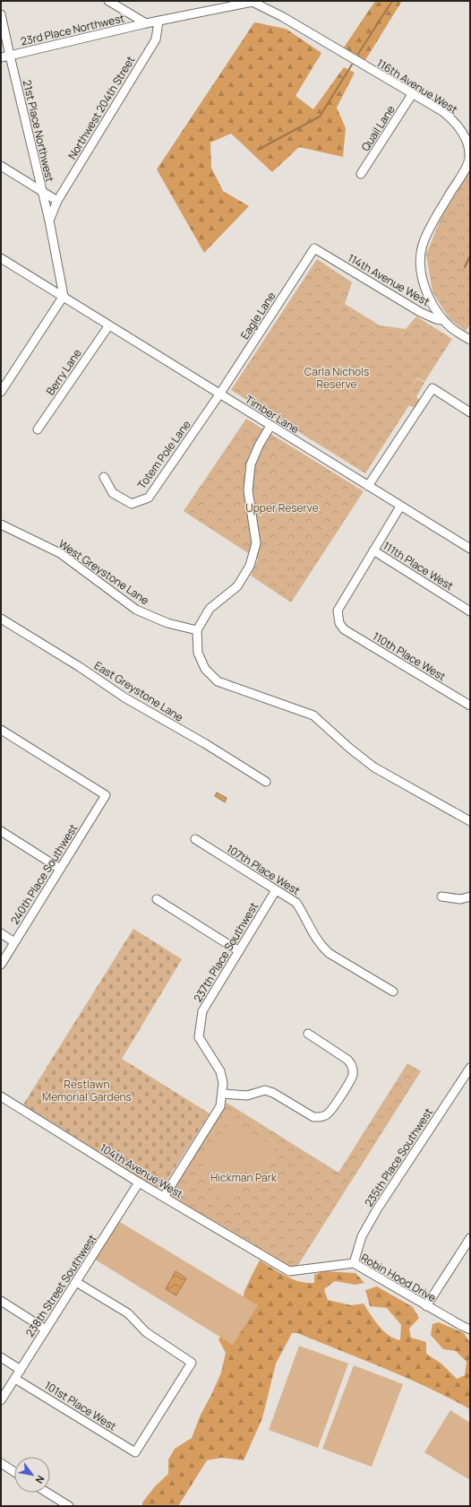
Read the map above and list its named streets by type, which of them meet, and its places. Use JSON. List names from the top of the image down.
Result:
{
  "streets": {
    "street": [
      "23rd Place Northwest",
      "116th Avenue West",
      "Northwest 204th Street",
      "Quail Lane",
      "21st Place Northwest",
      "114th Avenue West",
      "Eagle Lane",
      "Berry Lane",
      "Timber Lane",
      "Totem Pole Lane",
      "111th Place West",
      "West Greystone Lane",
      "110th Place West",
      "East Greystone Lane",
      "107th Place West",
      "240th Place Southwest",
      "237th Place Southwest",
      "235th Place Southwest",
      "104th Avenue West",
      "Robin Hood Drive",
      "238th Street Southwest",
      "101st Place West"
    ]
  },
  "crossings": [
    ["23rd Place Northwest", "Northwest 204th Street"],
    ["23rd Place Northwest", "21st Place Northwest"],
    ["116th Avenue West", "Quail Lane"],
    ["116th Avenue West", "114th Avenue West"],
    ["Northwest 204th Street", "21st Place Northwest"],
    ["114th Avenue West", "Eagle Lane"],
    ["Eagle Lane", "Timber Lane"],
    ["Eagle Lane", "Totem Pole Lane"],
    ["Berry Lane", "Timber Lane"],
    ["Timber Lane", "Totem Pole Lane"],
    ["111th Place West", "110th Place West"],
    ["107th Place West", "237th Place Southwest"],
    ["237th Place Southwest", "104th Avenue West"],
    ["235th Place Southwest", "Robin Hood Drive"],
    ["104th Avenue West", "Robin Hood Drive"],
    ["104th Avenue West", "238th Street Southwest"],
    ["238th Street Southwest", "101st Place West"]
  ],
  "parks": [
    "Carla Nichols Reserve",
    "Upper Reserve",
    "Restlawn Memorial Gardens",
    "Hickman Park"
  ],
  "north": "bottom right"
}
